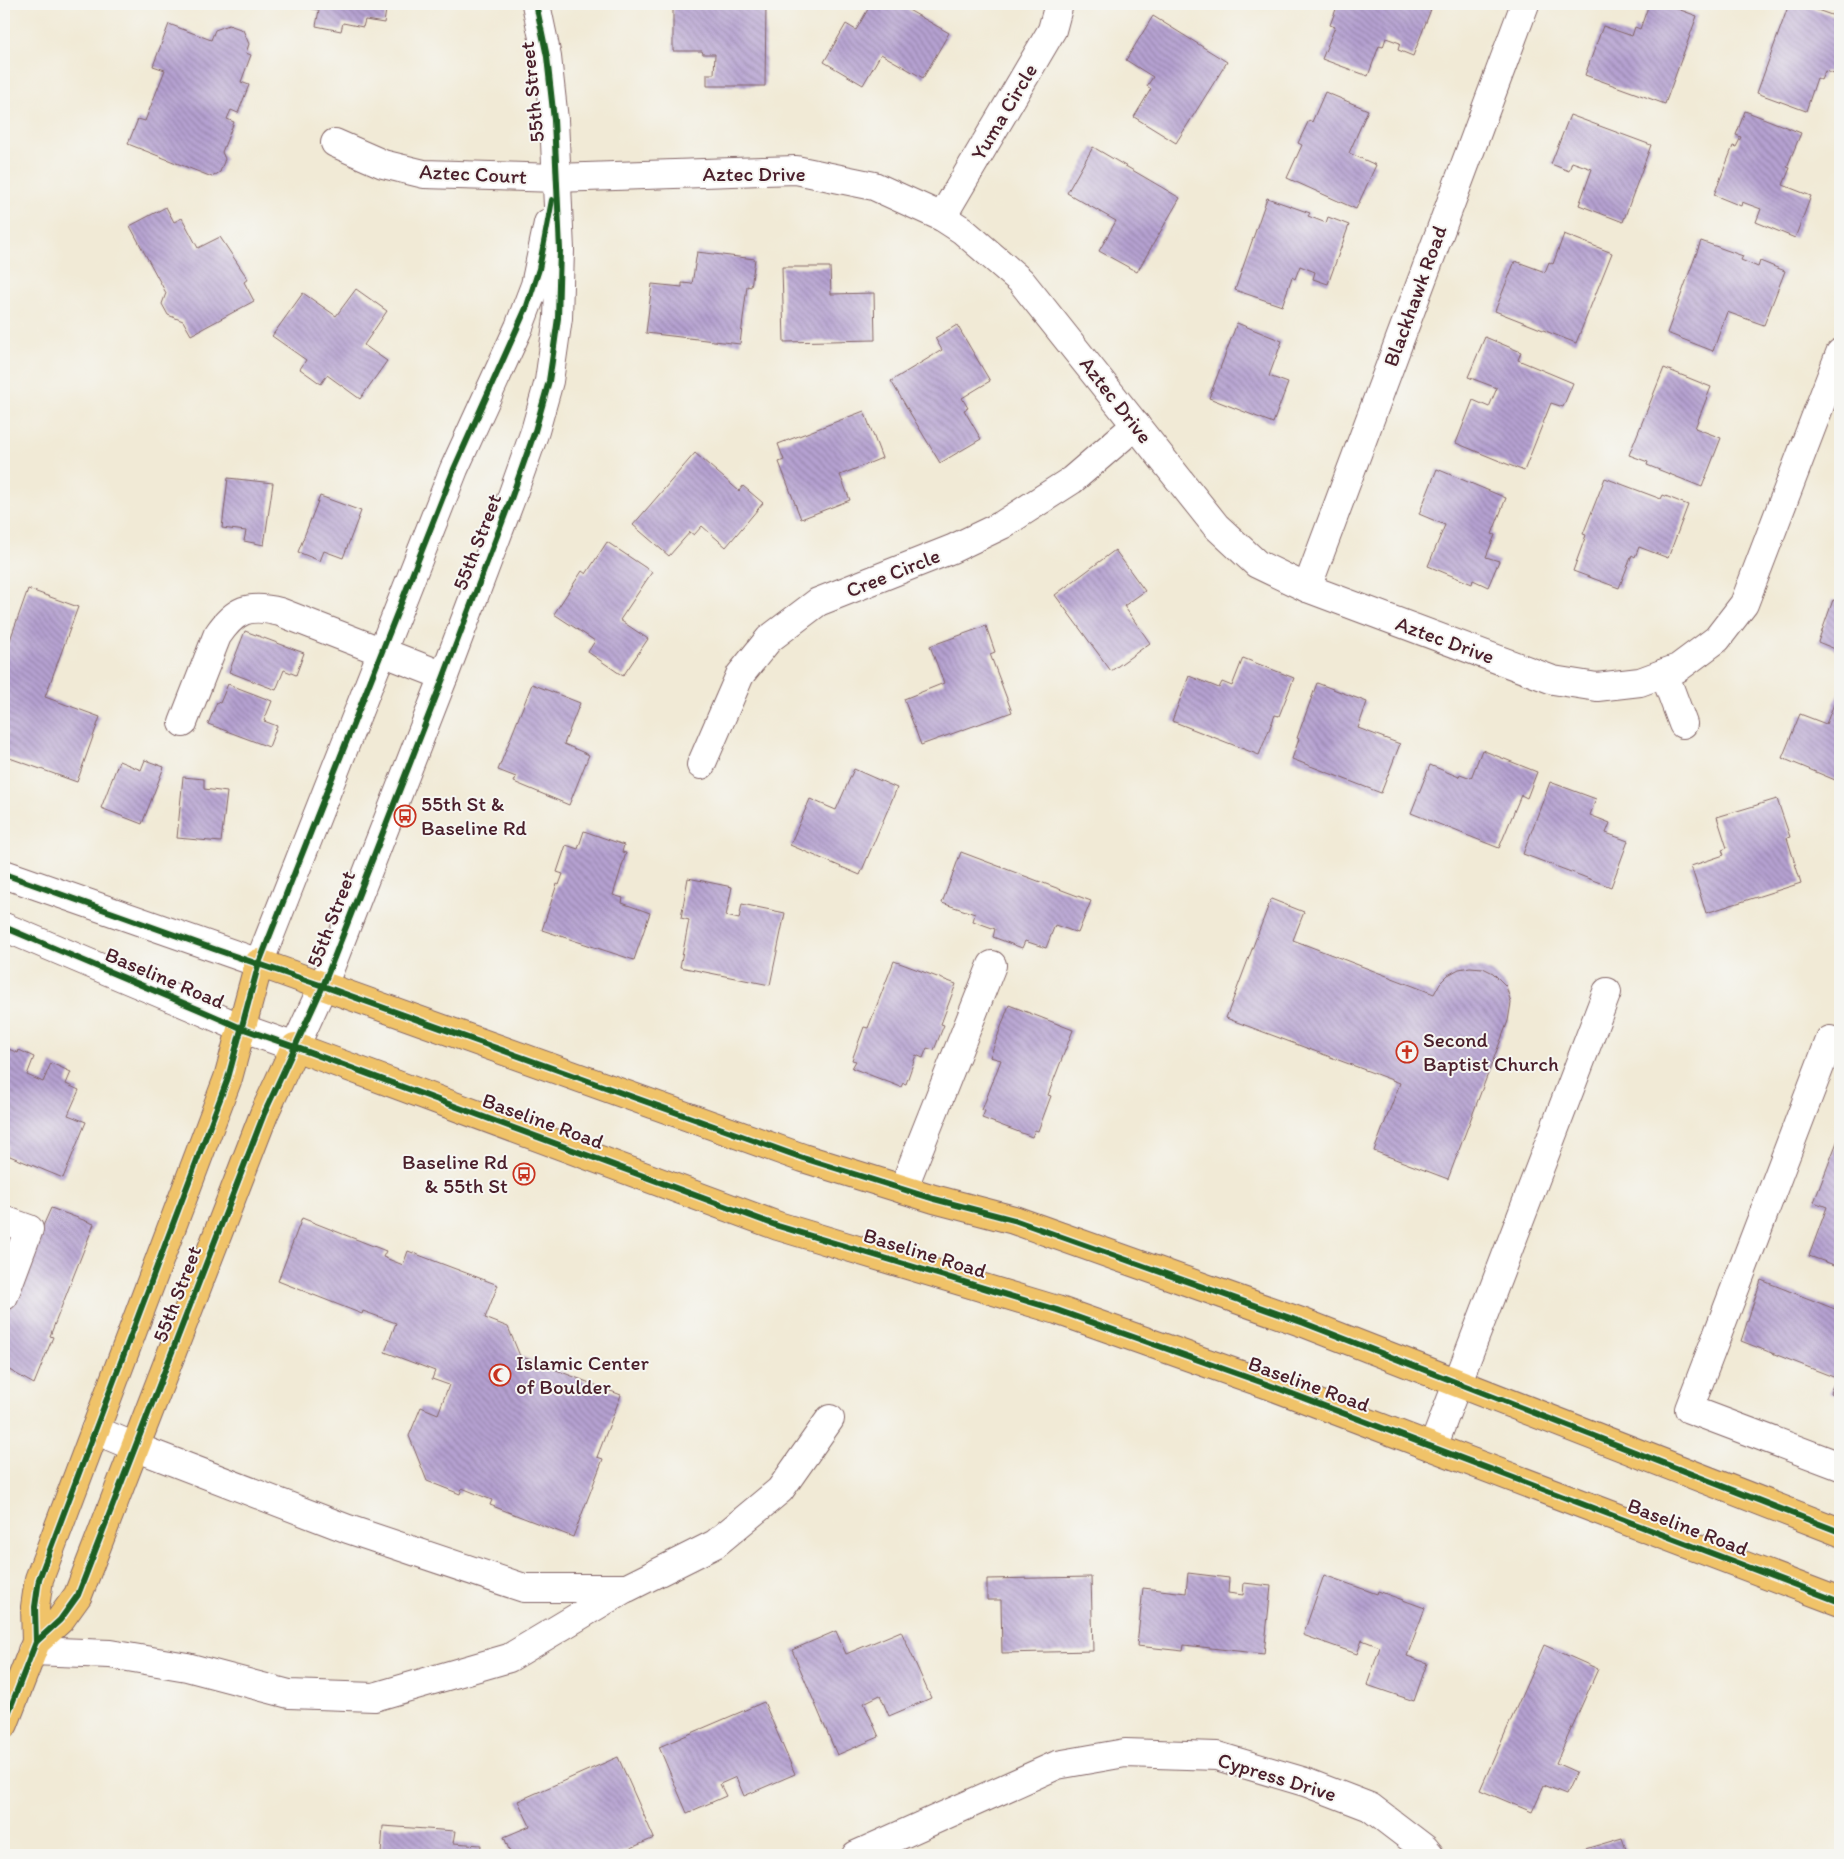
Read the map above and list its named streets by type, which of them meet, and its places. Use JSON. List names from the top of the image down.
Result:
{
  "streets": {
    "main road": ["55th Street", "Baseline Road"],
    "street": [
      "Yuma Circle",
      "Aztec Court",
      "Aztec Drive",
      "Blackhawk Road",
      "Cree Circle",
      "Cypress Drive"
    ]
  },
  "crossings": [
    ["55th Street", "Aztec Court"],
    ["55th Street", "Aztec Drive"],
    ["55th Street", "Baseline Road"],
    ["Yuma Circle", "Aztec Drive"],
    ["Aztec Court", "Aztec Drive"],
    ["Aztec Drive", "Blackhawk Road"],
    ["Aztec Drive", "Cree Circle"]
  ],
  "places": {
    "bus stop": ["55th St & Baseline Rd", "Baseline Rd & 55th St"],
    "church": ["Second Baptist Church"],
    "mosque": ["Islamic Center of Boulder"]
  }
}
